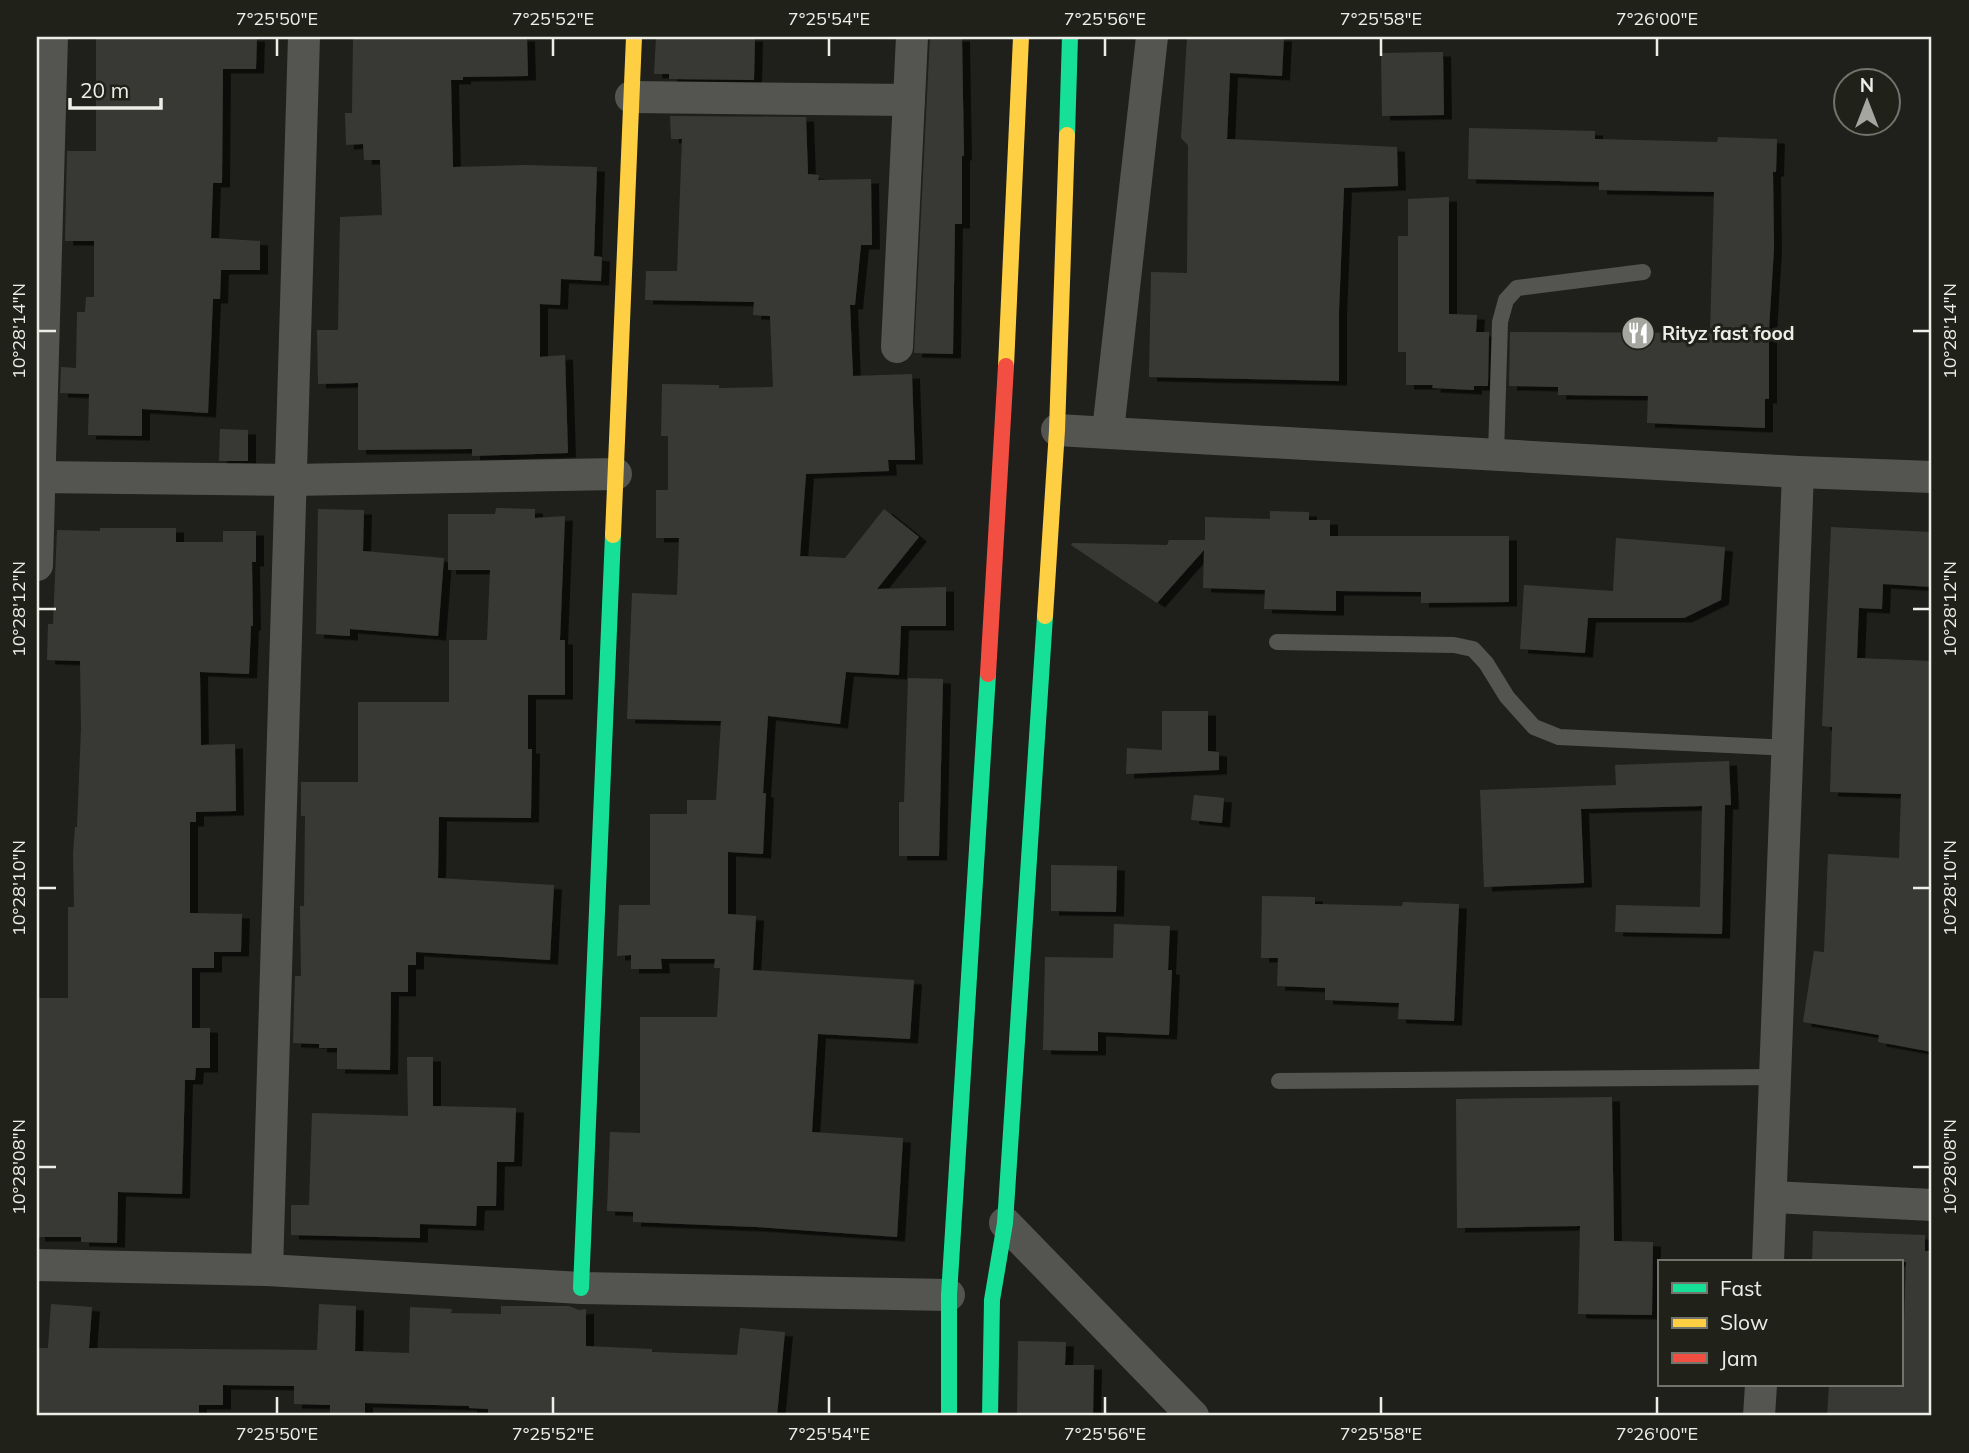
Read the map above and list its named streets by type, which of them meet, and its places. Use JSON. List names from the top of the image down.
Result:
{
  "places": {
    "restaurant": ["Rityz fast food"]
  },
  "legend": ["Fast", "Slow", "Jam"],
  "scale_bar": "20 m",
  "north": "top",
  "coordinates": [
    "7°25'50\"E",
    "7°25'52\"E",
    "7°25'54\"E",
    "7°25'56\"E",
    "7°25'58\"E",
    "7°26'00\"E",
    "10°28'14\"N",
    "10°28'12\"N",
    "10°28'10\"N",
    "10°28'08\"N"
  ]
}
